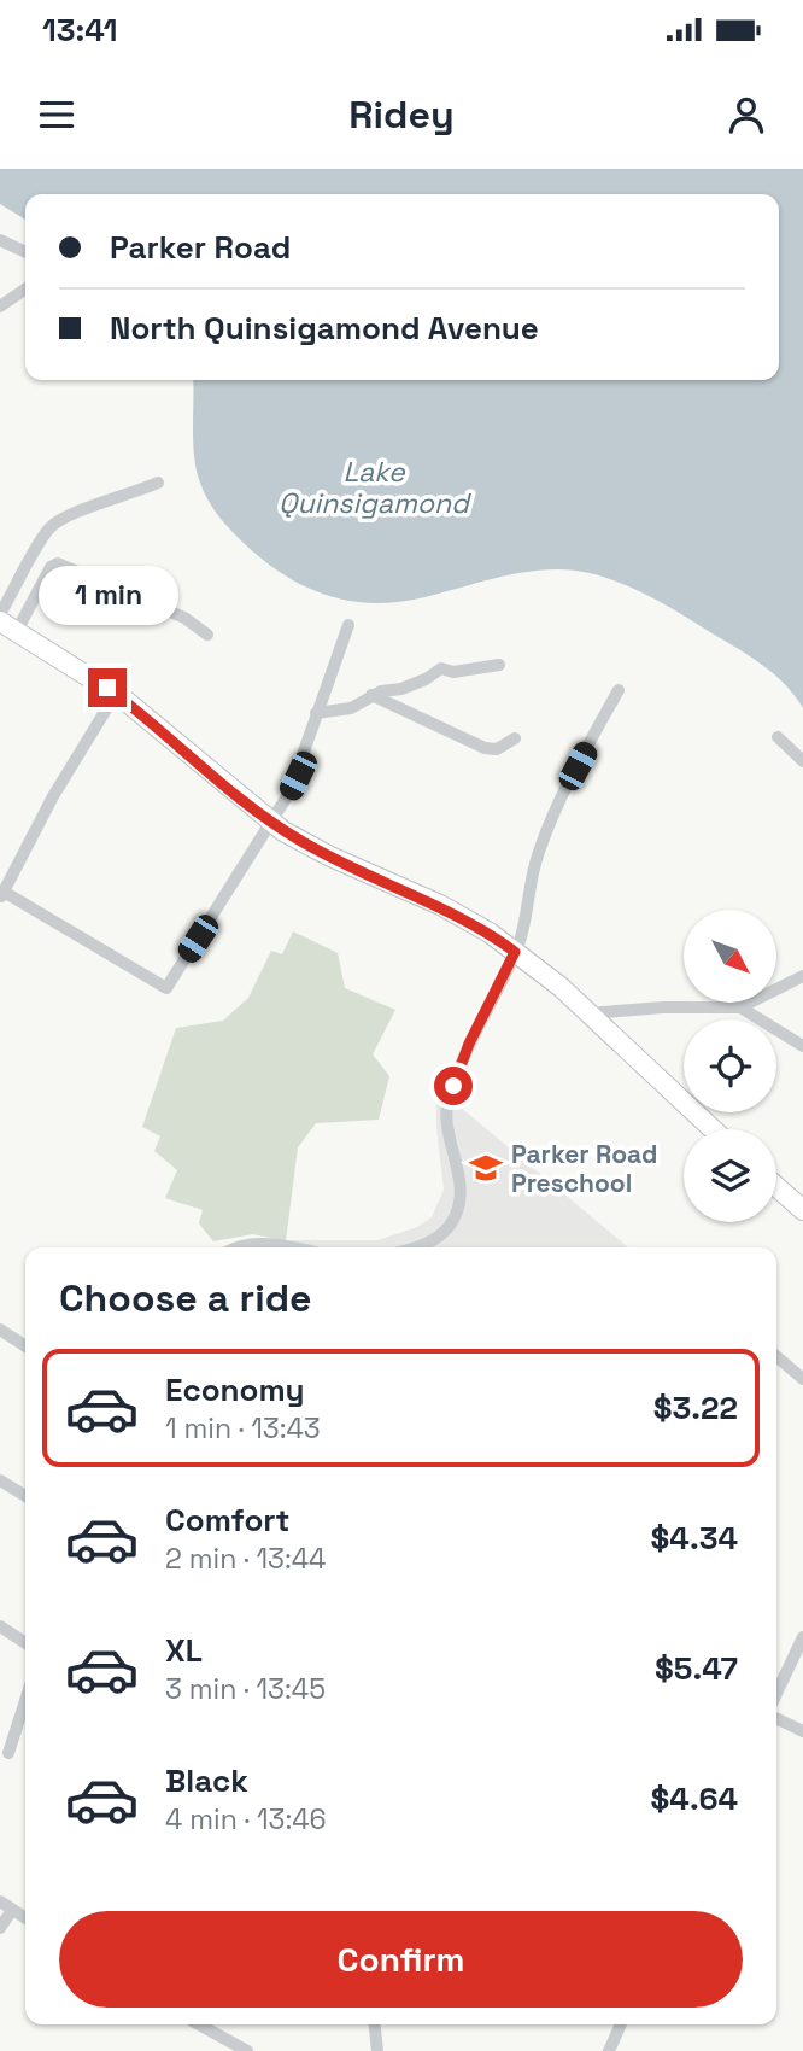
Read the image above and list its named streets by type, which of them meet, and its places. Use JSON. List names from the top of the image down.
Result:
{
  "water": ["Lake Quinsigamond"],
  "places": {
    "school or university": ["Parker Road Preschool"]
  },
  "north": "bottom right",
  "page": {
    "status": "13:41",
    "header": "Ridey",
    "banner": ["Parker Road", "North Quinsigamond Avenue"],
    "bubble": "1 min",
    "heading": "Choose a ride",
    "list": [
      {
        "name": "Economy",
        "note": "1 min · 13:43",
        "value": "$3.22"
      },
      {
        "name": "Comfort",
        "note": "2 min · 13:44",
        "value": "$4.34"
      },
      {
        "name": "XL",
        "note": "3 min · 13:45",
        "value": "$5.47"
      },
      {
        "name": "Black",
        "note": "4 min · 13:46",
        "value": "$4.64"
      }
    ],
    "buttons": "Confirm"
  }
}
